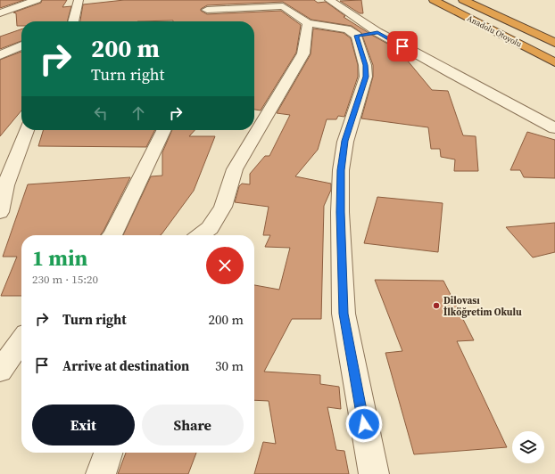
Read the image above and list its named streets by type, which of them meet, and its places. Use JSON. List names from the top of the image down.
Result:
{
  "streets": {
    "highway": ["Anadolu Otoyolu"]
  },
  "places": ["Dilovası İlköğretim Okulu"],
  "page": {
    "turn": ["200 m", "Turn right"],
    "heading": ["1 min", "230 m · 15:20"],
    "list": [
      {
        "name": "Turn right",
        "value": "200 m"
      },
      {
        "name": "Arrive at destination",
        "value": "30 m"
      }
    ],
    "buttons": ["Exit", "Share"]
  }
}
